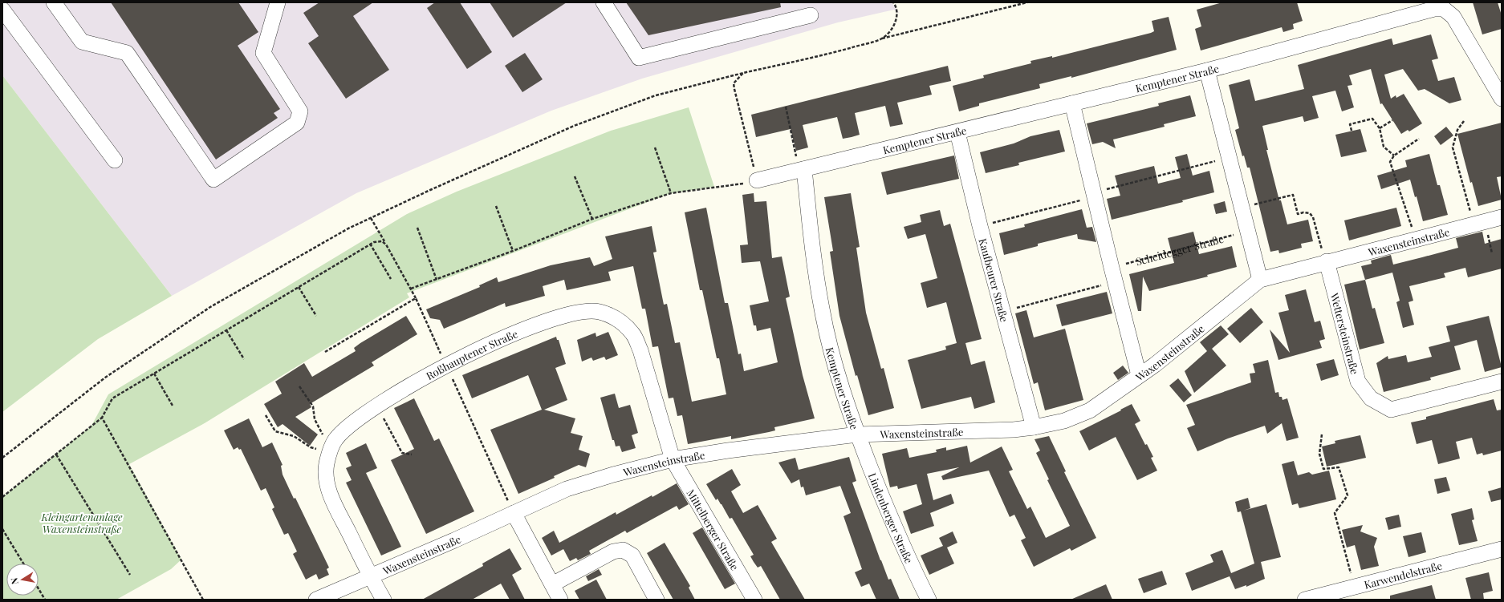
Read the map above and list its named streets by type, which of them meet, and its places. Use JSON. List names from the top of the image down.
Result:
{
  "streets": {
    "street": [
      "Kemptener Straße",
      "Waxensteinstraße",
      "Kaufbeurer Straße",
      "Wettersteinstraße",
      "Roßhauptener Straße",
      "Lindenberger Straße",
      "Mittelberger Straße",
      "Karwendelstraße"
    ],
    "path": ["Scheidegger Straße"]
  },
  "crossings": [
    ["Kemptener Straße", "Waxensteinstraße"],
    ["Kemptener Straße", "Kaufbeurer Straße"],
    ["Kemptener Straße", "Lindenberger Straße"],
    ["Waxensteinstraße", "Kaufbeurer Straße"],
    ["Waxensteinstraße", "Wettersteinstraße"],
    ["Waxensteinstraße", "Roßhauptener Straße"],
    ["Waxensteinstraße", "Lindenberger Straße"],
    ["Waxensteinstraße", "Mittelberger Straße"],
    ["Scheidegger Straße", "Kaufbeurer Straße"],
    ["Roßhauptener Straße", "Mittelberger Straße"]
  ],
  "parks": ["Kleingartenanlage Waxensteinstraße"],
  "north": "left"
}
